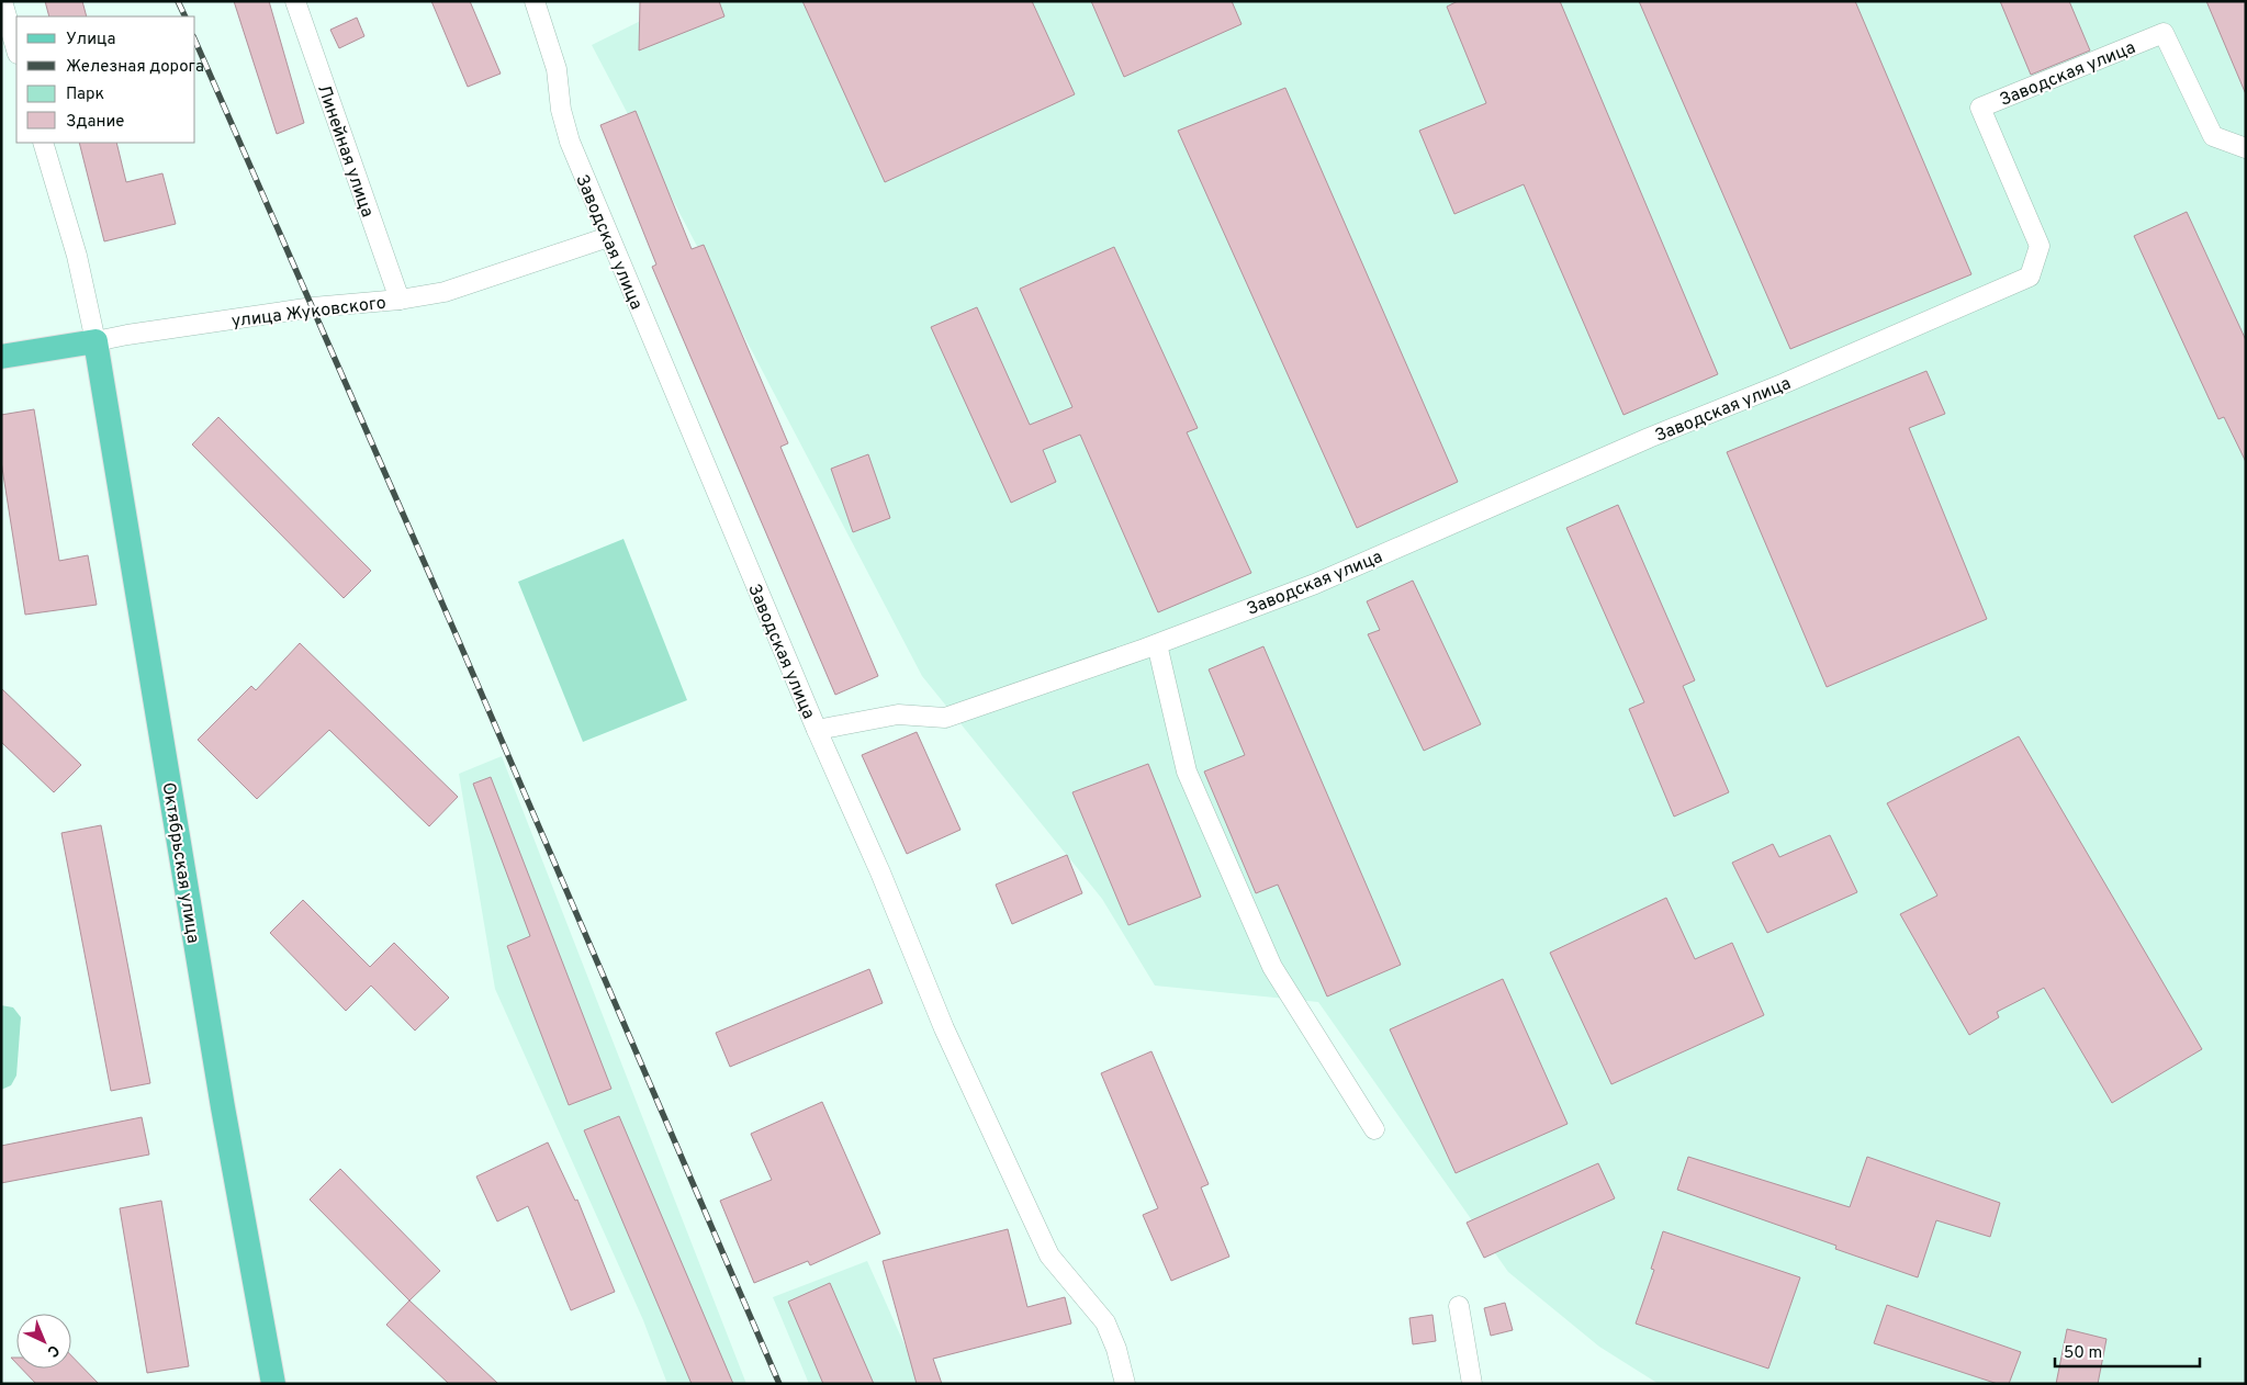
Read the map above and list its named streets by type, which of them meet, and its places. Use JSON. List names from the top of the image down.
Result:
{
  "streets": {
    "main road": ["улица Жуковского", "Октябрьская улица"],
    "street": ["Заводская улица", "Линейная улица"]
  },
  "crossings": [
    ["Заводская улица", "улица Жуковского"],
    ["Линейная улица", "улица Жуковского"],
    ["улица Жуковского", "Октябрьская улица"]
  ],
  "legend": [
    "Улица",
    "Железная дорога",
    "Парк",
    "Здание"
  ],
  "scale_bar": "50 m",
  "north": "bottom right"
}
